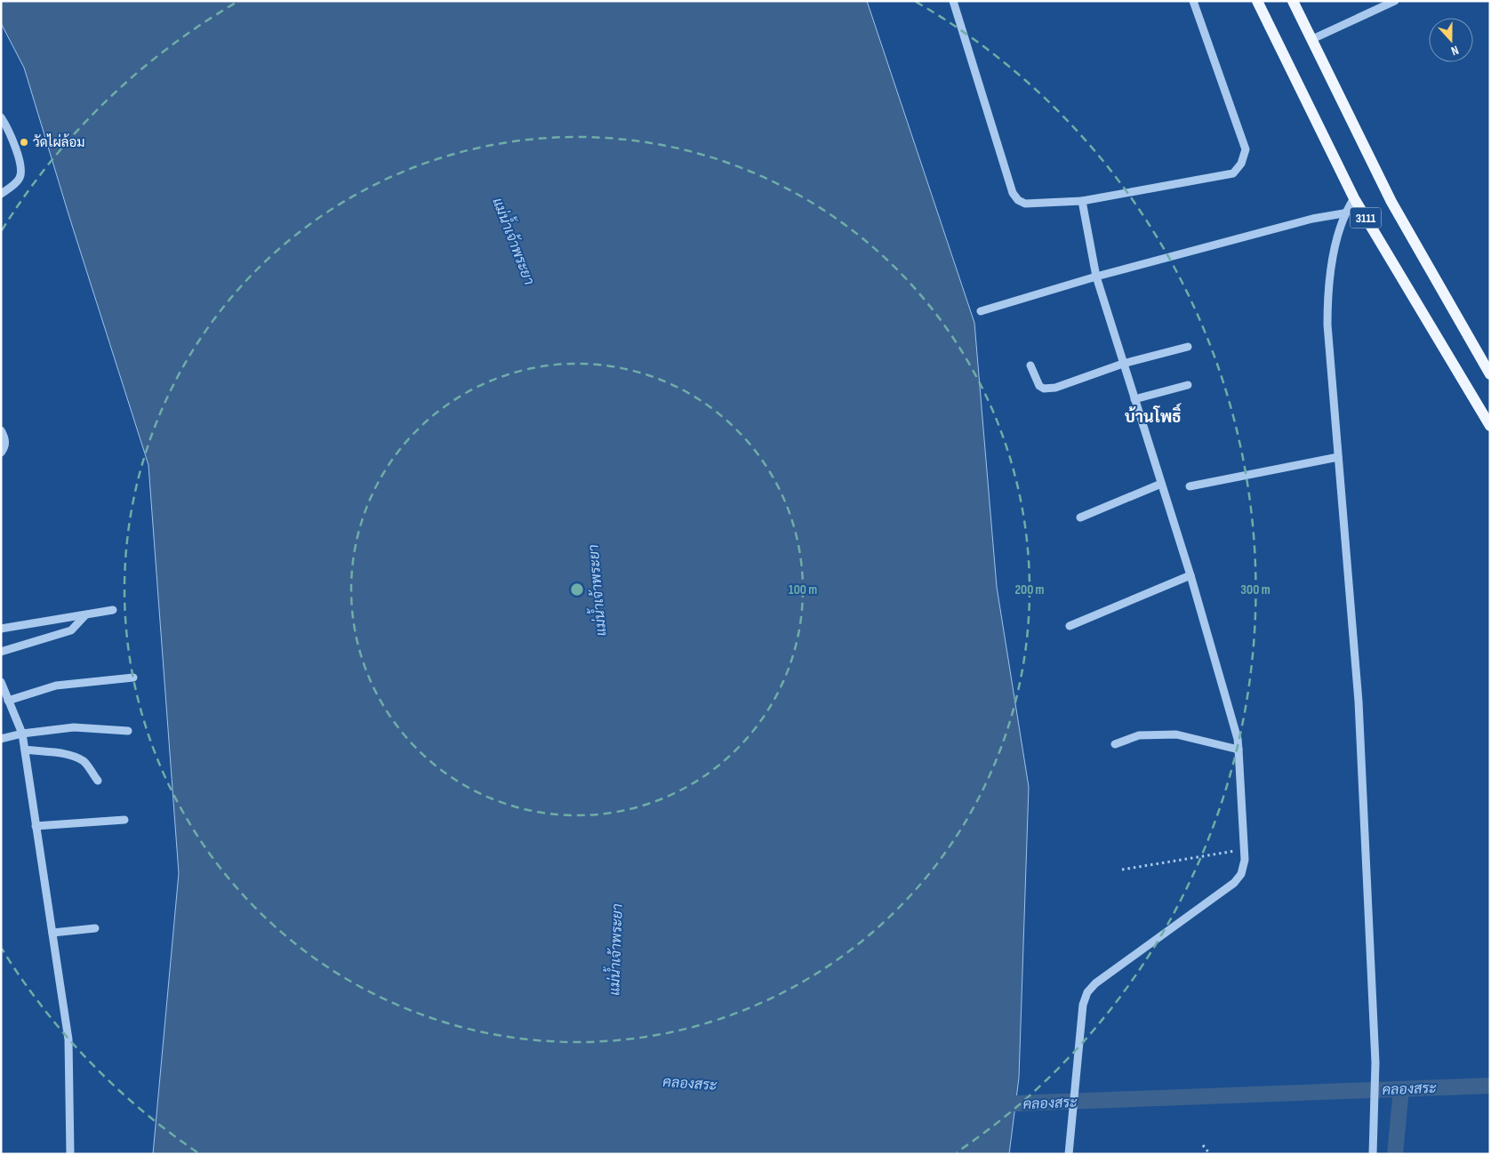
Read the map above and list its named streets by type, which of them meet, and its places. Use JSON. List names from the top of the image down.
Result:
{
  "streets": {
    "main road": ["3111"]
  },
  "districts": ["บ้านโพธิ์"],
  "water": ["แม่น้ำเจ้าพระยา", "คลองสระ"],
  "places": ["วัดไผ่ล้อม"],
  "north": "bottom",
  "rings": ["100 m", "200 m", "300 m"]
}
